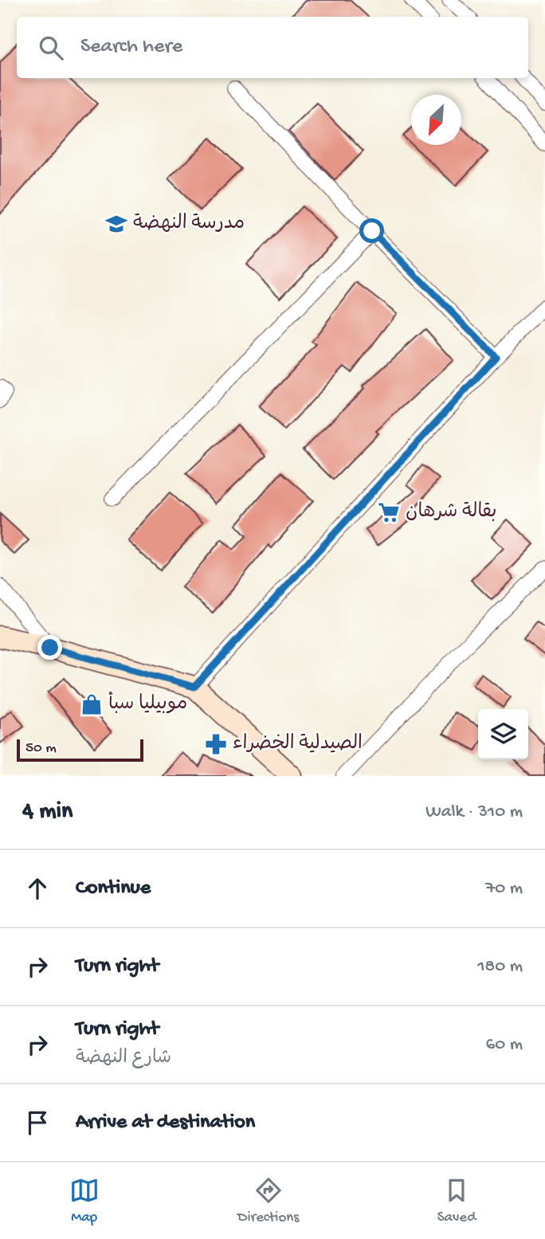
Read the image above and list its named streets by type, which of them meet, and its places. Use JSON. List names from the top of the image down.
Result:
{
  "places": {
    "school or university": ["مدرسة النهضة"],
    "supermarket": ["بقالة شرهان"],
    "shop": ["موبيليا سبأ"],
    "pharmacy": ["الصيدلية الخضراء"]
  },
  "scale_bar": "50 m",
  "north": "bottom left",
  "page": {
    "search": "Search here",
    "scale": "50 m",
    "heading": ["4 min", "Walk · 310 m"],
    "list": [
      ["Continue", "70 m"],
      ["Turn right", "180 m"],
      ["Turn right", "شارع النهضة", "60 m"],
      "Arrive at destination"
    ],
    "nav": ["Map", "Directions", "Saved"]
  }
}
